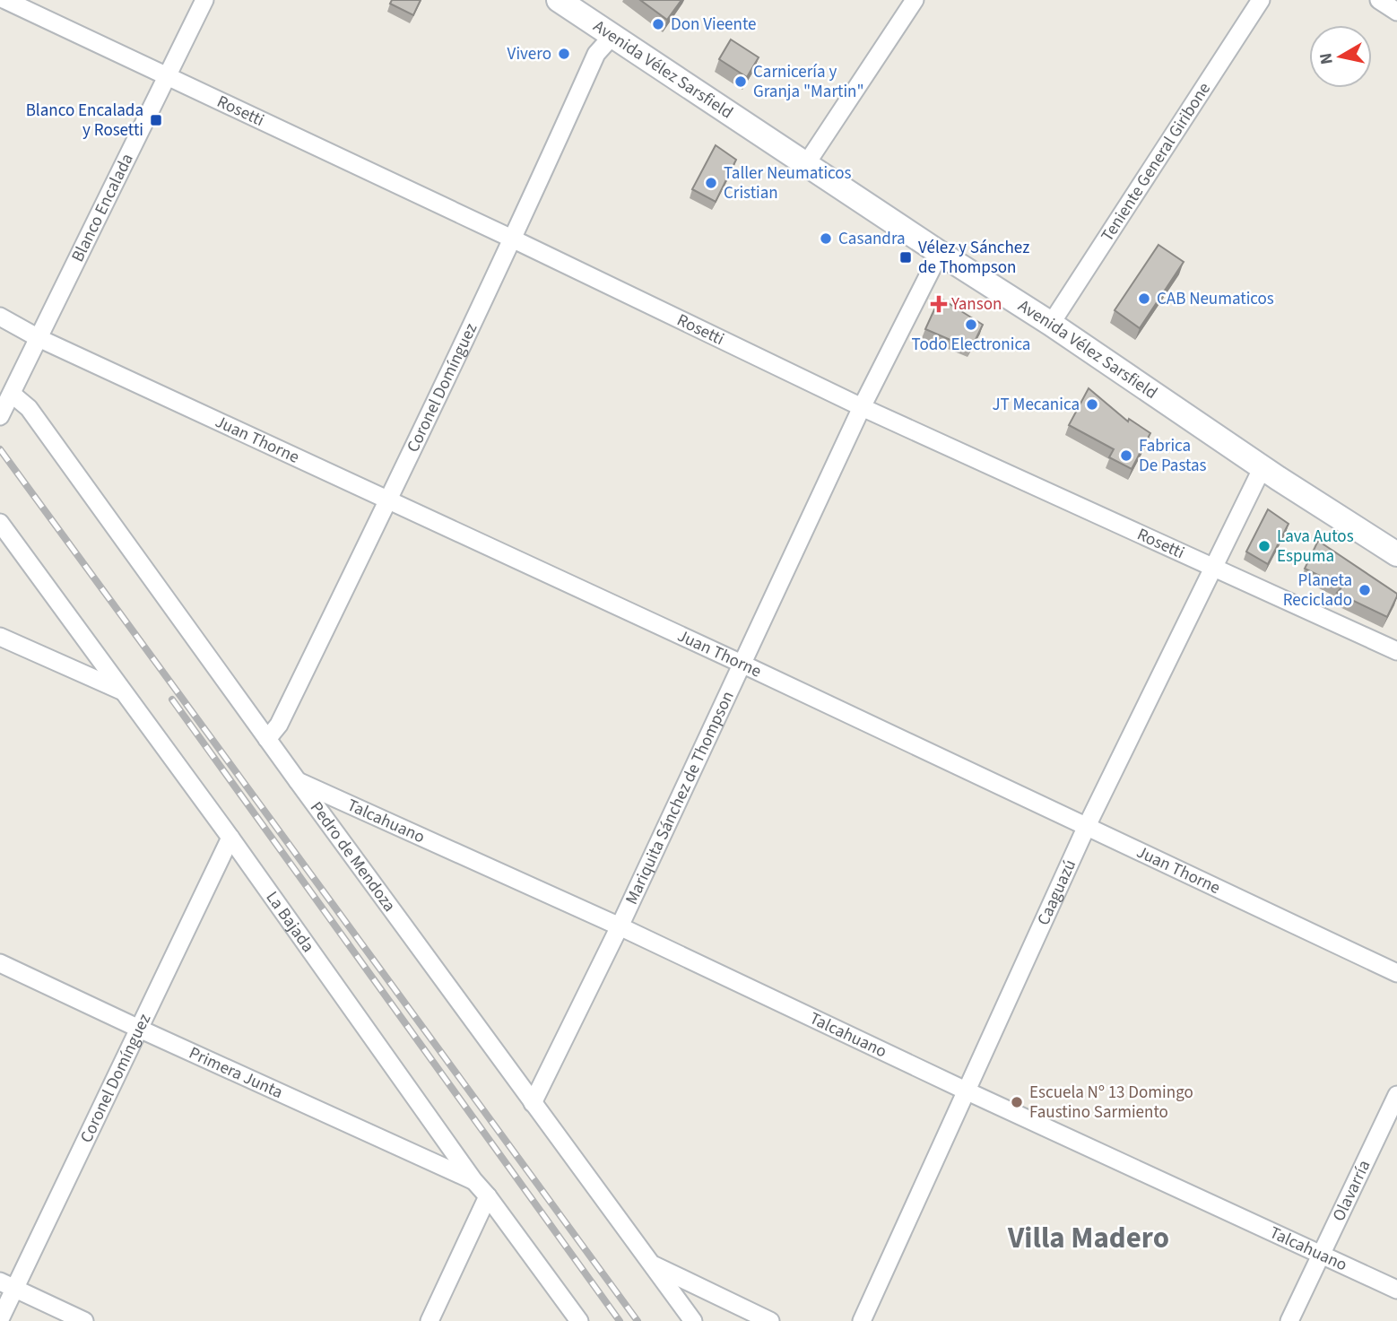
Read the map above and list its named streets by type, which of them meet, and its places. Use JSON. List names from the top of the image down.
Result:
{
  "streets": {
    "main road": ["Avenida Vélez Sarsfield"],
    "street": [
      "Rosetti",
      "Teniente General Giribone",
      "Blanco Encalada",
      "Coronel Domínguez",
      "Juan Thorne",
      "Mariquita Sánchez de Thompson",
      "Talcahuano",
      "Pedro de Mendoza",
      "Caaguazú",
      "La Bajada",
      "Primera Junta",
      "Olavarría"
    ]
  },
  "crossings": [
    ["Avenida Vélez Sarsfield", "Teniente General Giribone"],
    ["Avenida Vélez Sarsfield", "Coronel Domínguez"],
    ["Avenida Vélez Sarsfield", "Mariquita Sánchez de Thompson"],
    ["Avenida Vélez Sarsfield", "Caaguazú"],
    ["Rosetti", "Blanco Encalada"],
    ["Rosetti", "Coronel Domínguez"],
    ["Rosetti", "Mariquita Sánchez de Thompson"],
    ["Rosetti", "Caaguazú"],
    ["Blanco Encalada", "Juan Thorne"],
    ["Blanco Encalada", "Pedro de Mendoza"],
    ["Coronel Domínguez", "Juan Thorne"],
    ["Coronel Domínguez", "Pedro de Mendoza"],
    ["Coronel Domínguez", "La Bajada"],
    ["Coronel Domínguez", "Primera Junta"],
    ["Juan Thorne", "Mariquita Sánchez de Thompson"],
    ["Juan Thorne", "Caaguazú"],
    ["Mariquita Sánchez de Thompson", "Talcahuano"],
    ["Mariquita Sánchez de Thompson", "Pedro de Mendoza"],
    ["Talcahuano", "Pedro de Mendoza"],
    ["Talcahuano", "Caaguazú"],
    ["Talcahuano", "Olavarría"],
    ["La Bajada", "Primera Junta"]
  ],
  "districts": ["Villa Madero"],
  "places": {
    "other": [
      "Don Vieente",
      "Vivero",
      "Carnicería y Granja \"Martin\"",
      "Taller Neumaticos Cristian",
      "Casandra",
      "CAB Neumaticos",
      "Todo Electronica",
      "JT Mecanica",
      "Fabrica De Pastas",
      "Lava Autos Espuma",
      "Planeta Reciclado",
      "Escuela Nº 13 Domingo Faustino Sarmiento"
    ],
    "transit": ["Blanco Encalada y Rosetti", "Vélez y Sánchez de Thompson"],
    "health": ["Yanson"]
  },
  "north": "left"
}
